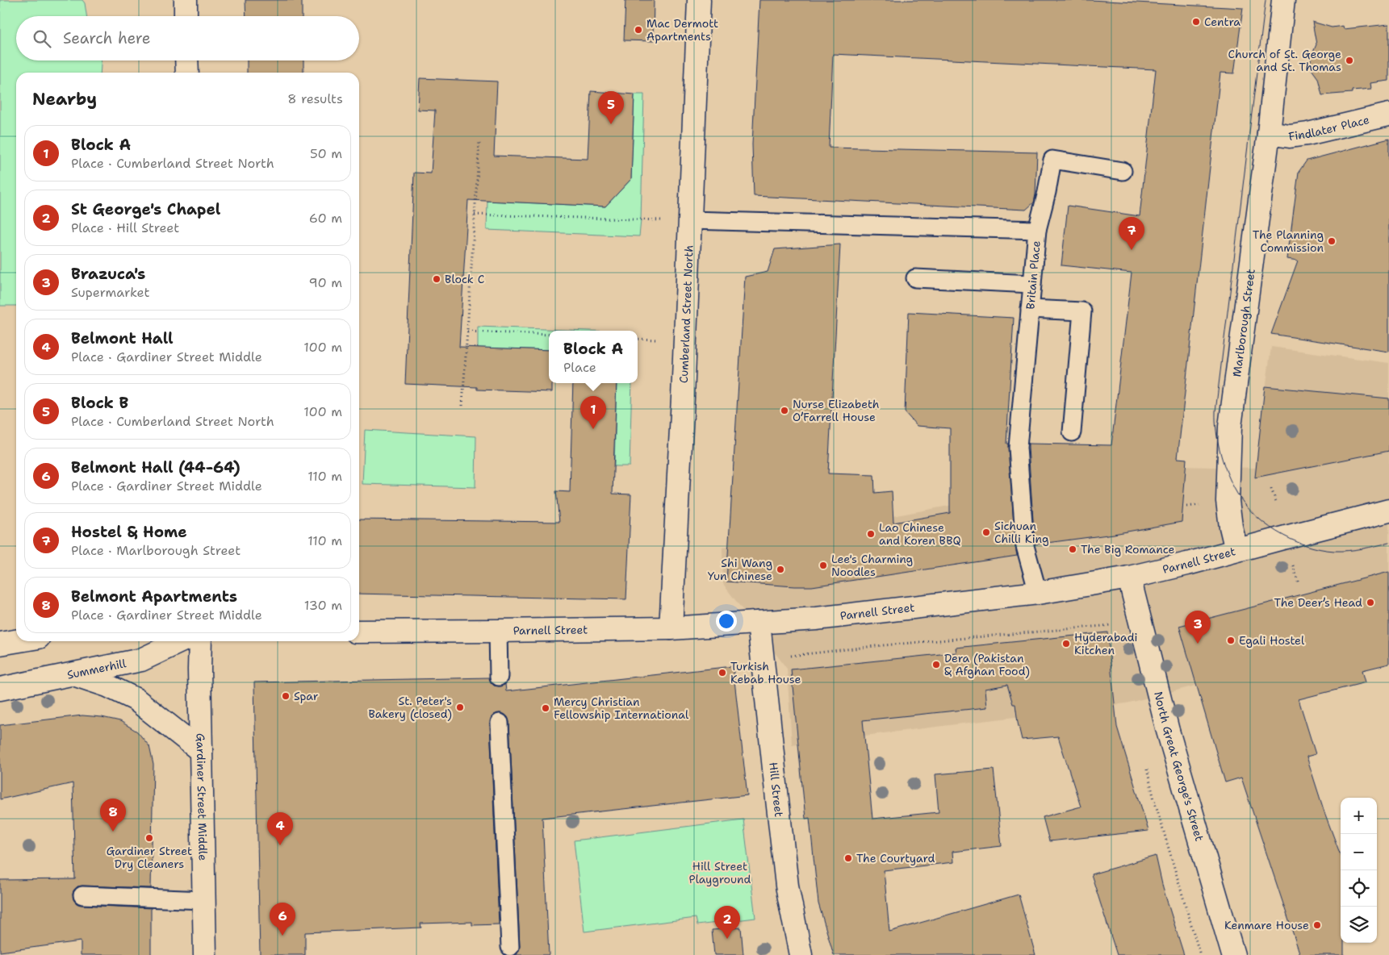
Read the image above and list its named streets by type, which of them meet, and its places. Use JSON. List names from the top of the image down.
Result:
{
  "streets": {
    "street": [
      "Findlater Place",
      "Cumberland Street North",
      "Marlborough Street",
      "Parnell Street",
      "Summerhill",
      "North Great George's Street",
      "Hill Street",
      "Gardiner Street Middle"
    ],
    "lane": ["Britain Place"]
  },
  "crossings": [
    ["Findlater Place", "Marlborough Street"],
    ["Britain Place", "Cumberland Street North"],
    ["Britain Place", "Parnell Street"],
    ["Cumberland Street North", "Parnell Street"],
    ["Marlborough Street", "Parnell Street"],
    ["Parnell Street", "North Great George's Street"],
    ["Parnell Street", "Hill Street"]
  ],
  "parks": ["Hill Street Playground"],
  "places": [
    "Centra",
    "Mac Dermott Apartments",
    "Church of St. George and St. Thomas",
    "The Planning Commission",
    "Block C",
    "Nurse Elizabeth O’Farrell House",
    "Sichuan Chilli King",
    "Lao Chinese and Koren BBQ",
    "The Big Romance",
    "Lee's Charming Noodles",
    "Shi Wang Yun Chinese",
    "The Deer’s Head",
    "Egali Hostel",
    "Hyderabadi Kitchen",
    "Dera (Pakistan & Afghan Food)",
    "Turkish Kebab House",
    "Spar",
    "St. Peter's Bakery (closed)",
    "Mercy Christian Fellowship International",
    "Gardiner Street Dry Cleaners",
    "The Courtyard",
    "Kenmare House"
  ],
  "page": {
    "search": "Search here",
    "heading": ["Nearby", "8 results"],
    "pins": [
      "5",
      "7",
      "1",
      "3",
      "8",
      "4",
      "6",
      "2"
    ],
    "list": [
      {
        "mark": "1",
        "name": "Block A",
        "note": "Place · Cumberland Street North",
        "value": "50 m"
      },
      {
        "mark": "2",
        "name": "St George's Chapel",
        "note": "Place · Hill Street",
        "value": "60 m"
      },
      {
        "mark": "3",
        "name": "Brazuca's",
        "note": "Supermarket",
        "value": "90 m"
      },
      {
        "mark": "4",
        "name": "Belmont Hall",
        "note": "Place · Gardiner Street Middle",
        "value": "100 m"
      },
      {
        "mark": "5",
        "name": "Block B",
        "note": "Place · Cumberland Street North",
        "value": "100 m"
      },
      {
        "mark": "6",
        "name": "Belmont Hall (44-64)",
        "note": "Place · Gardiner Street Middle",
        "value": "110 m"
      },
      {
        "mark": "7",
        "name": "Hostel & Home",
        "note": "Place · Marlborough Street",
        "value": "110 m"
      },
      {
        "mark": "8",
        "name": "Belmont Apartments",
        "note": "Place · Gardiner Street Middle",
        "value": "130 m"
      }
    ],
    "popup": ["Block A", "Place"],
    "map_buttons": ["+", "−"]
  }
}
